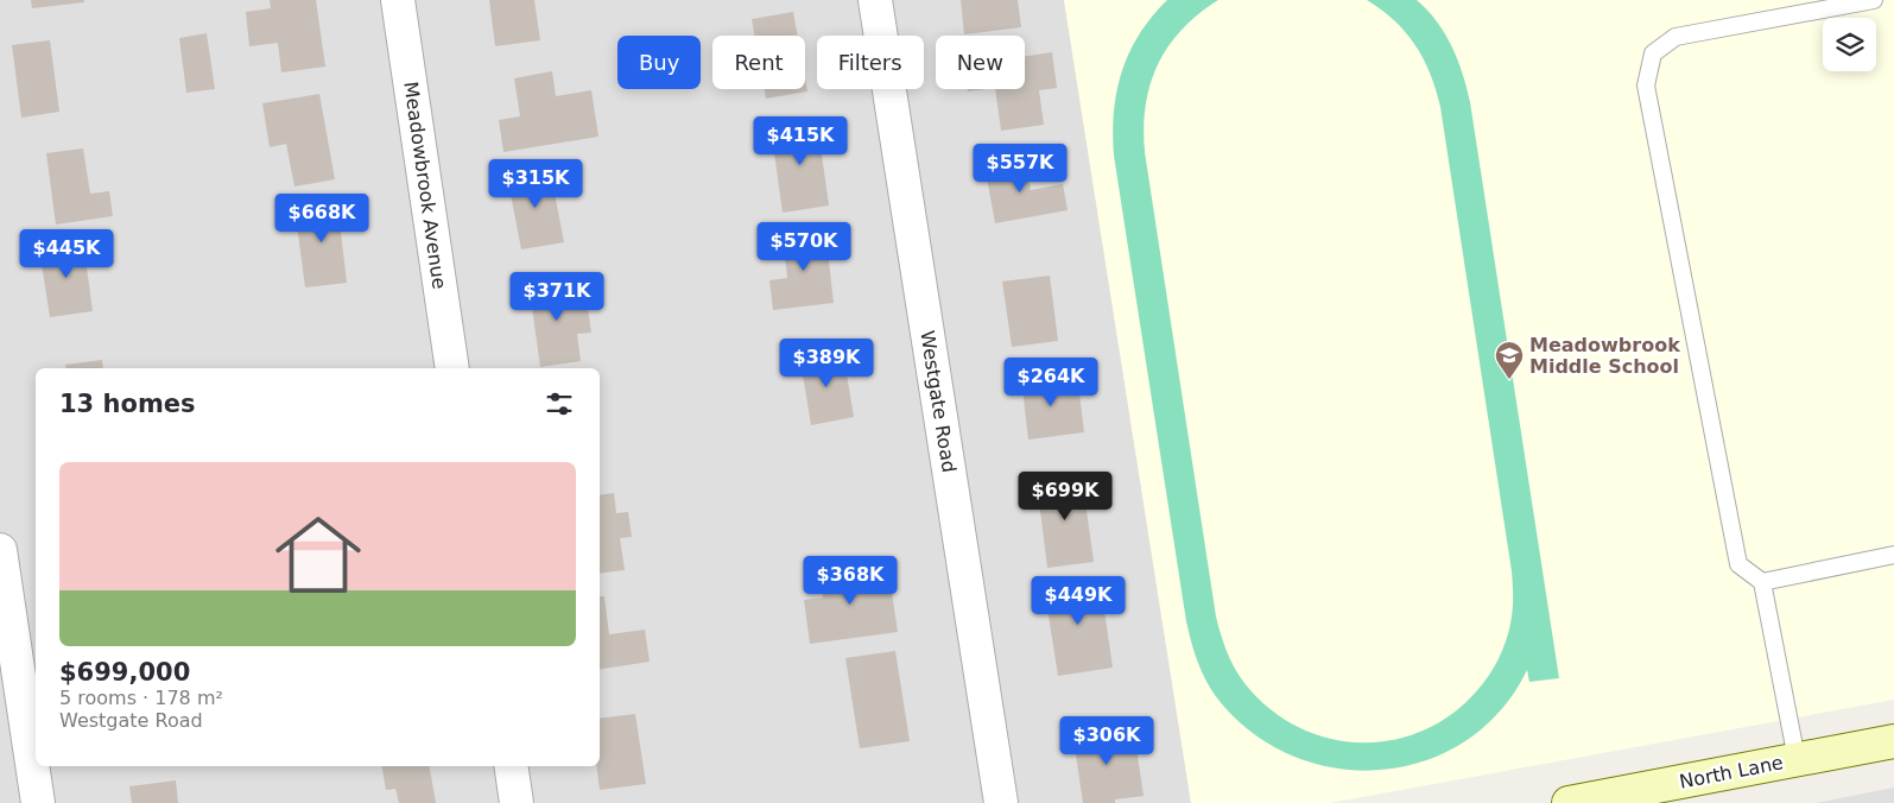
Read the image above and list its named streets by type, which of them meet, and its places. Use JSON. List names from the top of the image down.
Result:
{
  "streets": {
    "street": ["Meadowbrook Avenue", "Westgate Road", "North Lane"]
  },
  "places": {
    "school or university": ["Meadowbrook Middle School"]
  },
  "page": {
    "chip": [
      "Buy",
      "Rent",
      "Filters",
      "New"
    ],
    "price": [
      "$415K",
      "$557K",
      "$315K",
      "$668K",
      "$570K",
      "$445K",
      "$371K",
      "$389K",
      "$264K",
      "$699K",
      "$368K",
      "$449K",
      "$306K"
    ],
    "heading": "13 homes",
    "list": [
      {
        "name": "$699,000",
        "note": "5 rooms · 178 m² · Westgate Road"
      }
    ]
  }
}
